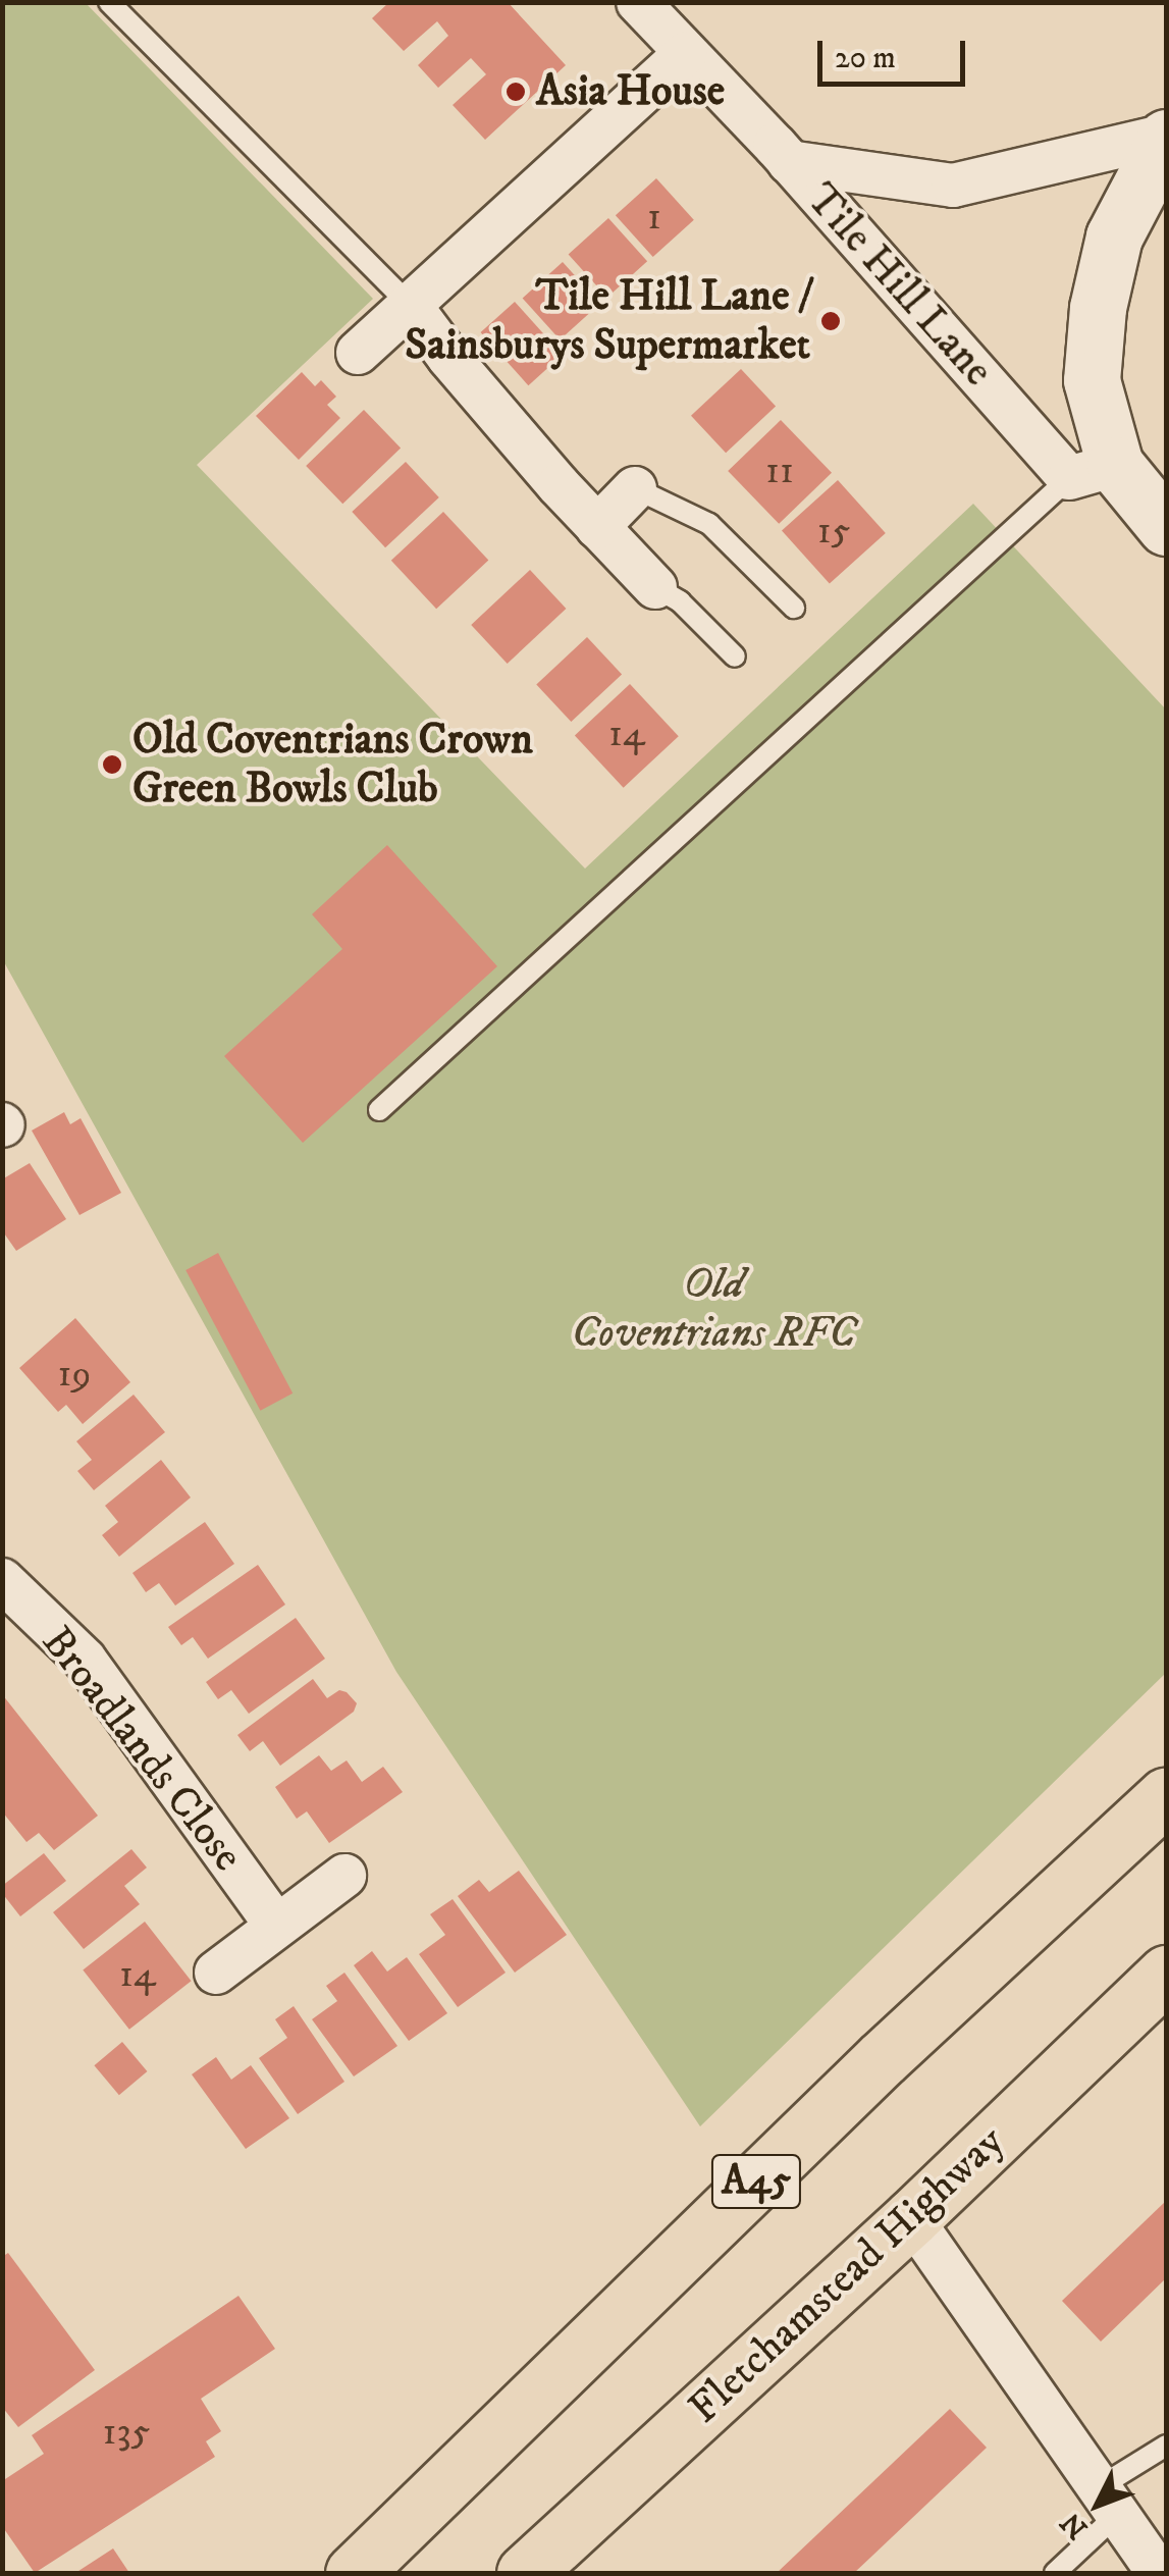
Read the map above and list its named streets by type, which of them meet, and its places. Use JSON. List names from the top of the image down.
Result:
{
  "streets": {
    "highway": ["A45", "Fletchamstead Highway"],
    "main road": ["Tile Hill Lane"],
    "street": ["Broadlands Close"]
  },
  "parks": ["Old Coventrians RFC"],
  "places": ["Asia House", "Tile Hill Lane / Sainsburys Supermarket", "Old Coventrians Crown Green Bowls Club"],
  "house_numbers": [
    "1",
    "11",
    "15",
    "14",
    "19",
    "14",
    "135"
  ],
  "scale_bar": "20 m",
  "north": "bottom left"
}
